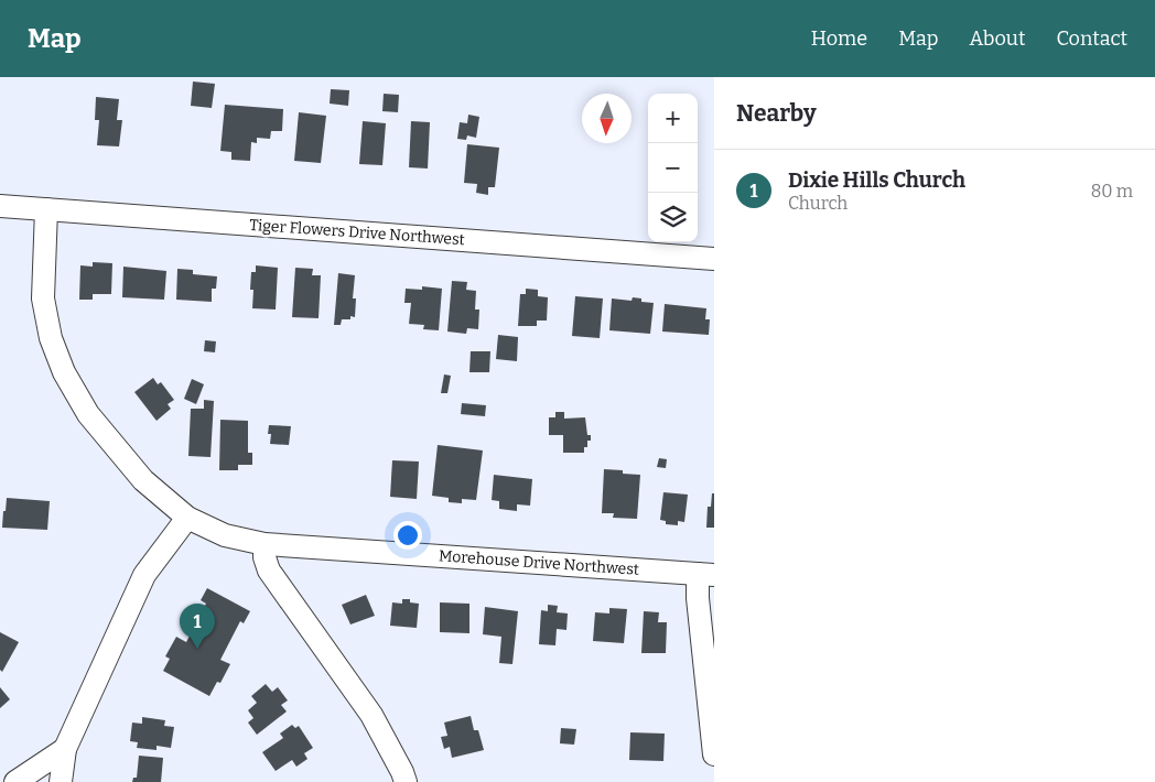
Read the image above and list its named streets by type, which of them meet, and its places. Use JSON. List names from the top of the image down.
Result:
{
  "streets": {
    "street": ["Tiger Flowers Drive Northwest", "Morehouse Drive Northwest"]
  },
  "crossings": [
    ["Tiger Flowers Drive Northwest", "Morehouse Drive Northwest"]
  ],
  "north": "bottom",
  "page": {
    "header": "Map",
    "nav": [
      "Home",
      "Map",
      "About",
      "Contact"
    ],
    "heading": "Nearby",
    "map_buttons": ["+", "−"],
    "list": [
      {
        "mark": "1",
        "name": "Dixie Hills Church",
        "note": "Church",
        "value": "80 m"
      }
    ],
    "pins": "1"
  }
}
